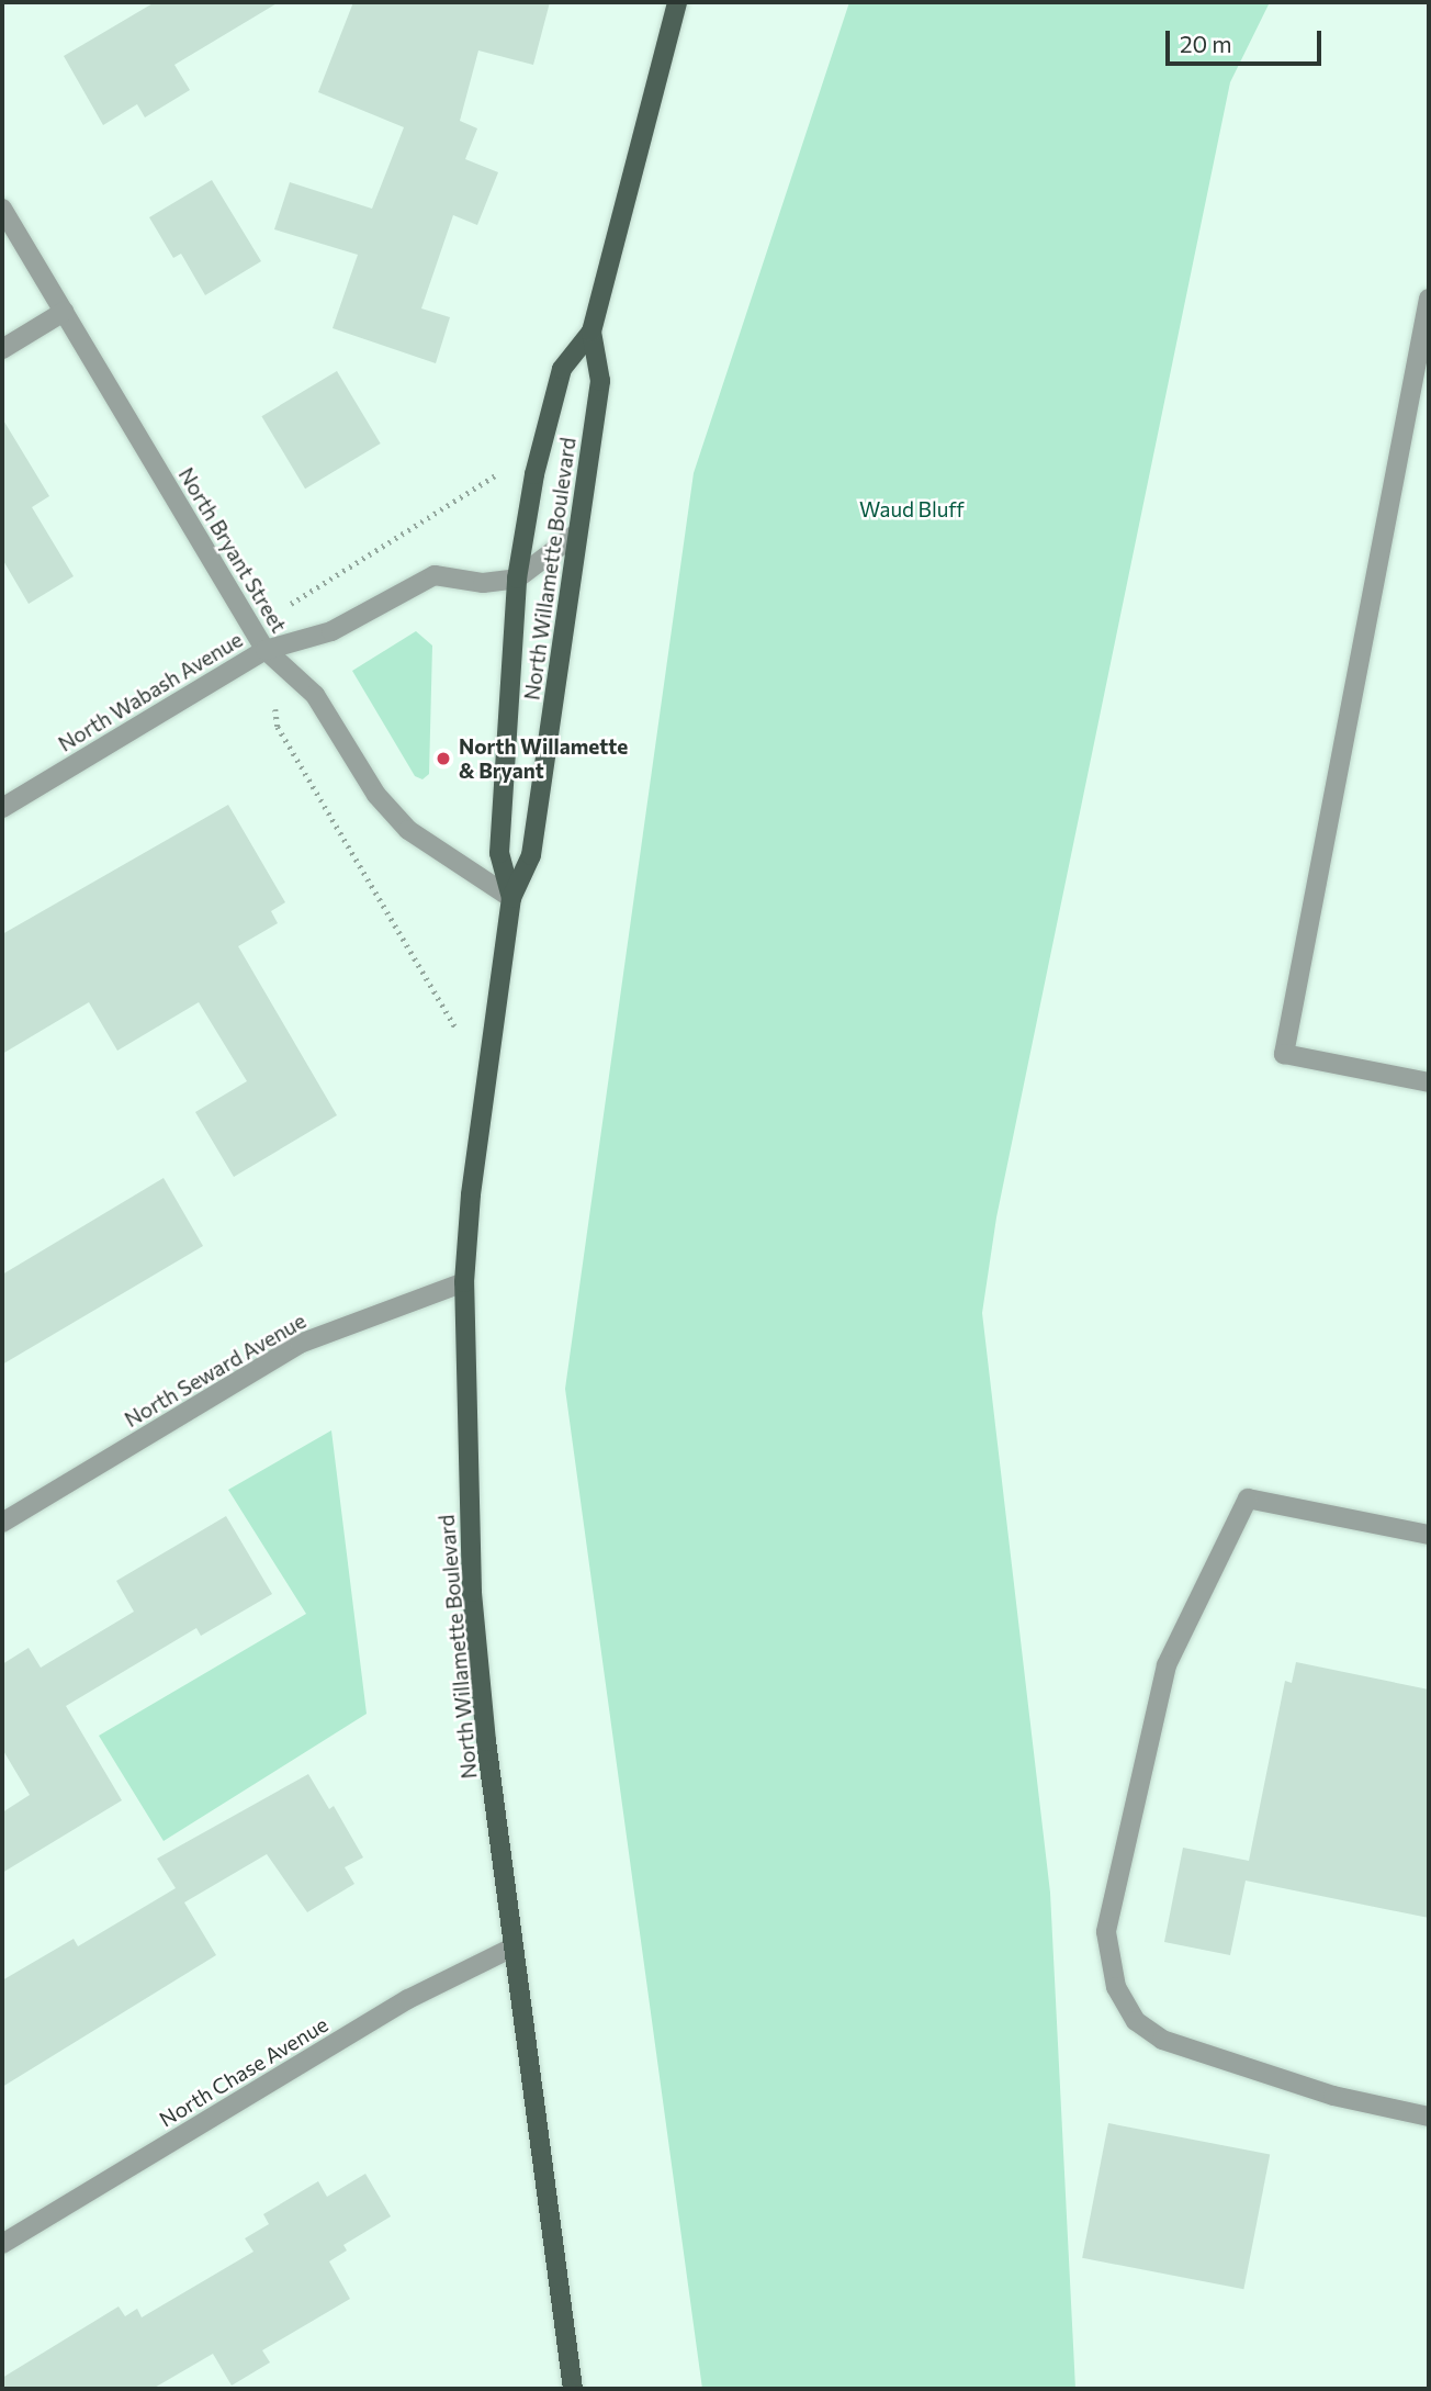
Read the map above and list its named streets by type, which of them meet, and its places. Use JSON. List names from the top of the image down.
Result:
{
  "streets": {
    "main road": ["North Willamette Boulevard"],
    "street": [
      "North Bryant Street",
      "North Wabash Avenue",
      "North Seward Avenue",
      "North Chase Avenue"
    ]
  },
  "crossings": [
    ["North Bryant Street", "North Willamette Boulevard"],
    ["North Bryant Street", "North Wabash Avenue"],
    ["North Willamette Boulevard", "North Wabash Avenue"],
    ["North Willamette Boulevard", "North Seward Avenue"],
    ["North Willamette Boulevard", "North Chase Avenue"]
  ],
  "parks": ["Waud Bluff"],
  "places": ["North Willamette & Bryant"],
  "scale_bar": "20 m"
}
